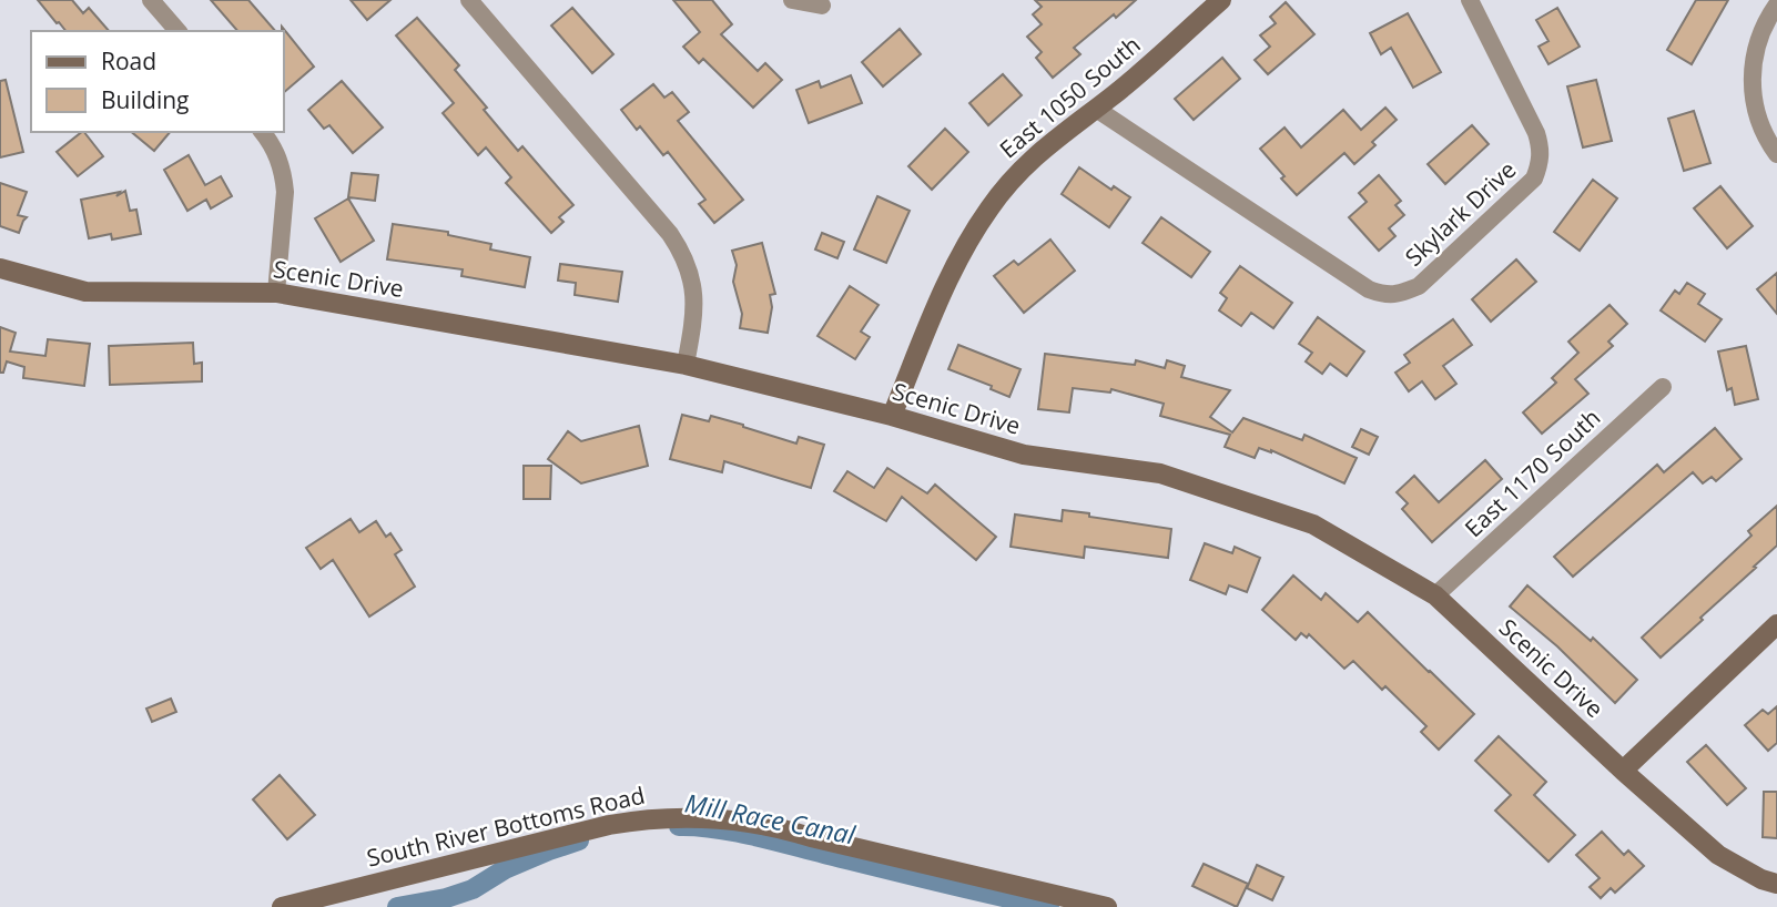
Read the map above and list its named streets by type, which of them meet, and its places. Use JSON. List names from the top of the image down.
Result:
{
  "streets": {
    "street": [
      "East 1050 South",
      "Skylark Drive",
      "Scenic Drive",
      "East 1170 South",
      "South River Bottoms Road"
    ]
  },
  "crossings": [
    ["East 1050 South", "Skylark Drive"],
    ["East 1050 South", "Scenic Drive"],
    ["Scenic Drive", "East 1170 South"]
  ],
  "water": ["Mill Race Canal"],
  "legend": ["Road", "Building"]
}
